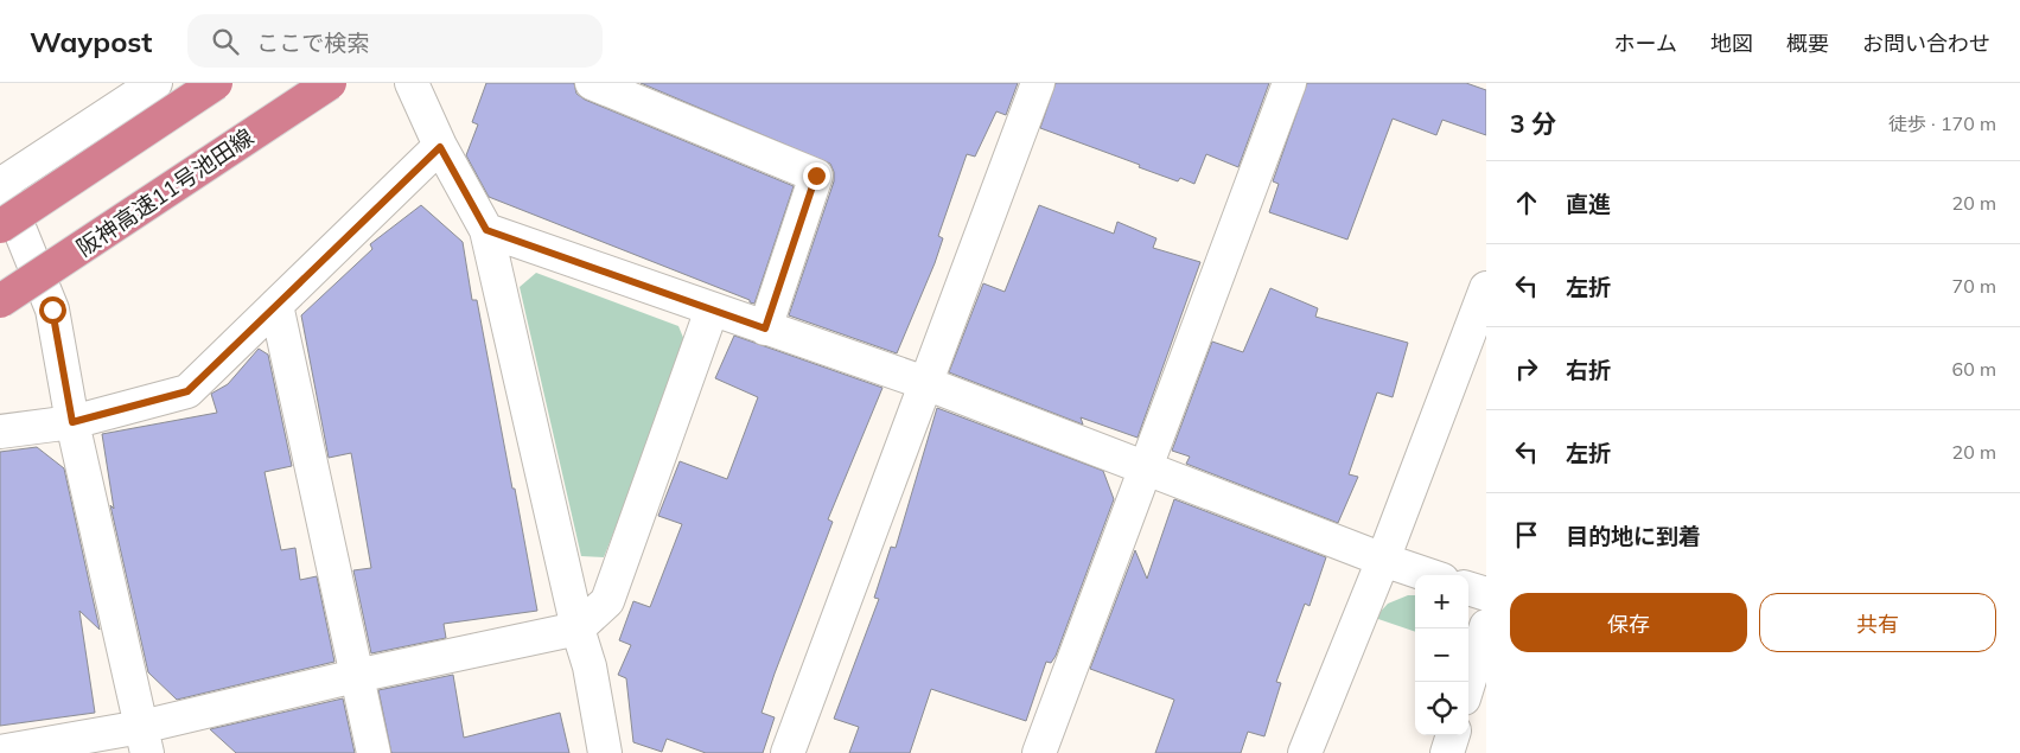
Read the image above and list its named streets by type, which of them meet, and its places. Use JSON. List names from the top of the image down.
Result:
{
  "streets": {
    "highway": ["阪神高速11号池田線"]
  },
  "page": {
    "header": "Waypost",
    "search": "ここで検索",
    "nav": [
      "ホーム",
      "地図",
      "概要",
      "お問い合わせ"
    ],
    "heading": ["3 分", "徒歩 · 170 m"],
    "list": [
      ["直進", "20 m"],
      ["左折", "70 m"],
      ["右折", "60 m"],
      ["左折", "20 m"],
      "目的地に到着"
    ],
    "map_buttons": ["+", "−"],
    "buttons": ["保存", "共有"]
  }
}
